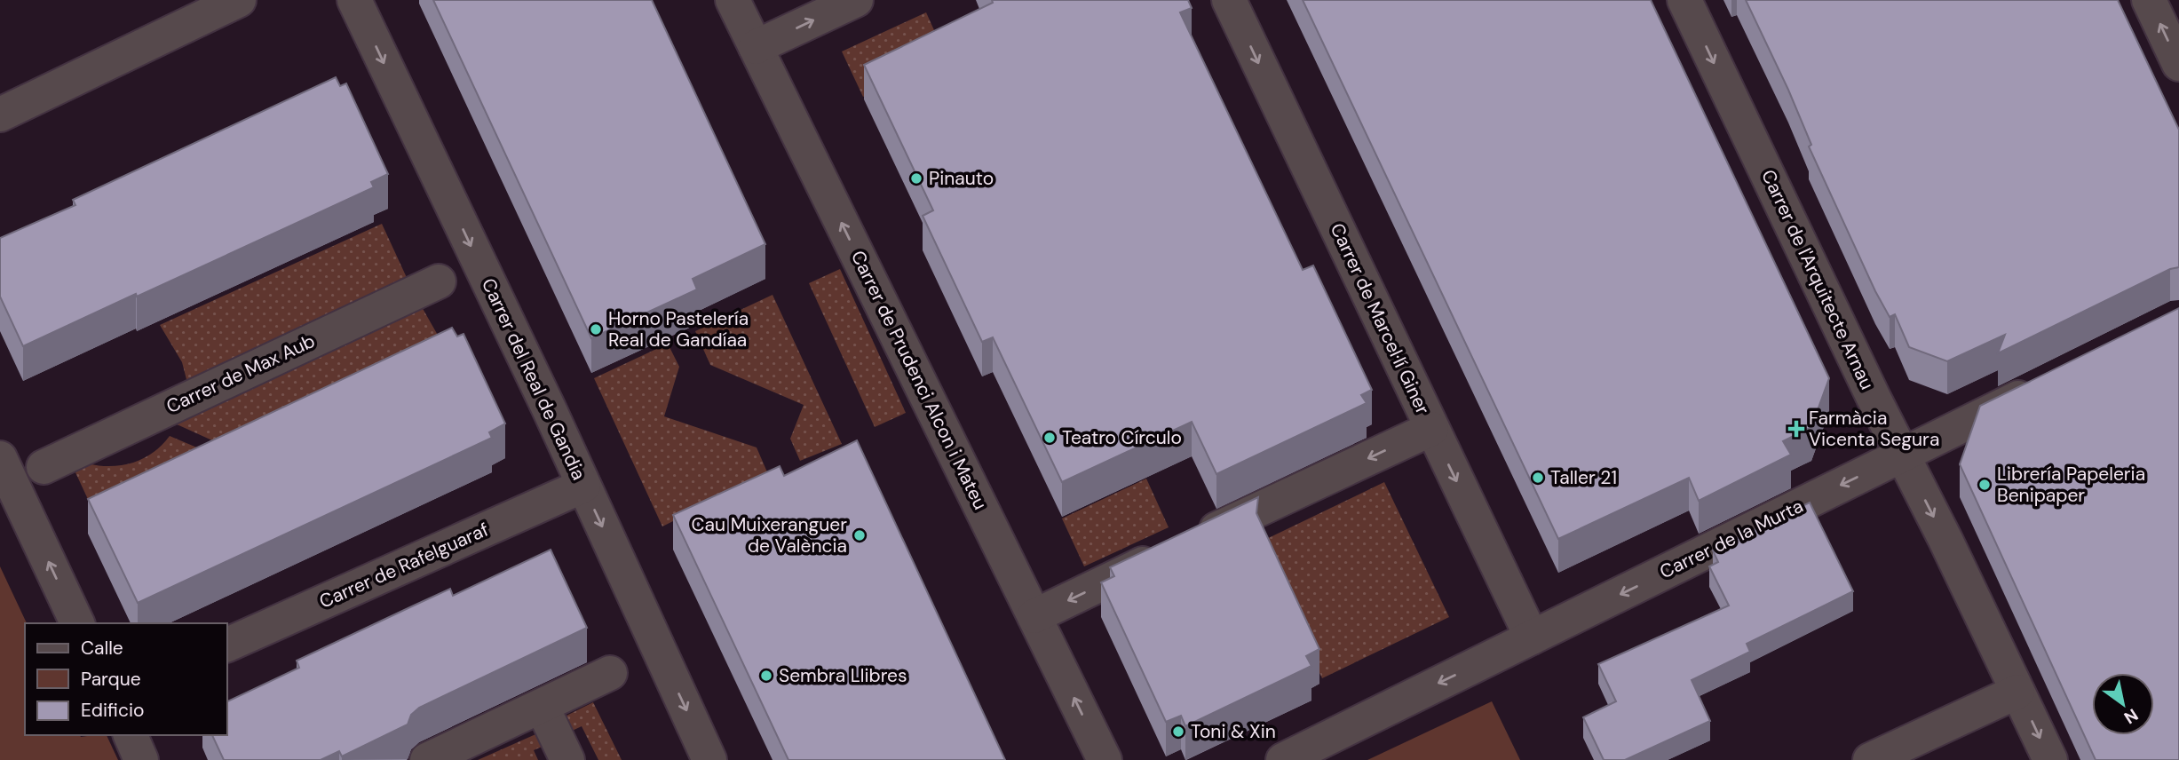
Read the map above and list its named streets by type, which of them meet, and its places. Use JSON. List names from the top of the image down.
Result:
{
  "streets": {
    "street": [
      "Carrer de l'Arquitecte Arnau",
      "Carrer de Marcel·lí Giner",
      "Carrer de Max Aub",
      "Carrer del Real de Gandia",
      "Carrer de Prudenci Alcon i Mateu",
      "Carrer de la Murta",
      "Carrer de Rafelguaraf"
    ]
  },
  "crossings": [
    ["Carrer de l'Arquitecte Arnau", "Carrer de la Murta"],
    ["Carrer de Marcel·lí Giner", "Carrer de la Murta"],
    ["Carrer del Real de Gandia", "Carrer de Rafelguaraf"]
  ],
  "one_way": [
    "Carrer de l'Arquitecte Arnau",
    "Carrer de Marcel·lí Giner",
    "Carrer del Real de Gandia",
    "Carrer de Prudenci Alcon i Mateu"
  ],
  "places": {
    "other": [
      "Pinauto",
      "Horno Pastelería Real de Gandíaa",
      "Teatro Círculo",
      "Taller 21",
      "Librería Papeleria Benipaper",
      "Cau Muixeranguer de València",
      "Sembra Llibres",
      "Toni & Xin"
    ],
    "health": ["Farmàcia Vicenta Segura"]
  },
  "legend": ["Calle", "Parque", "Edificio"],
  "north": "bottom right"
}
